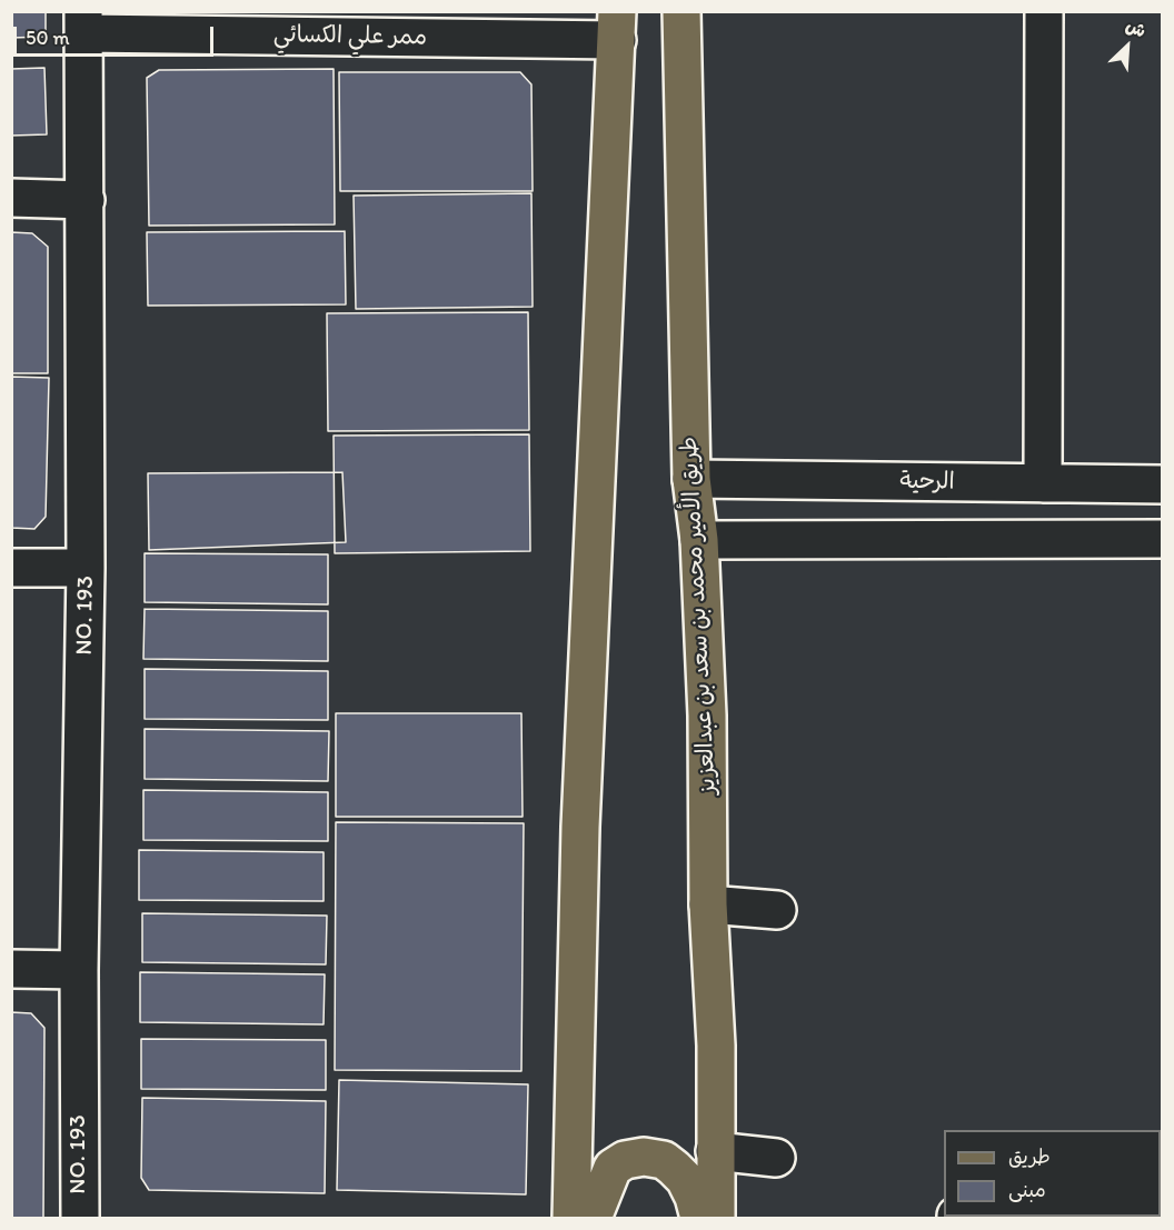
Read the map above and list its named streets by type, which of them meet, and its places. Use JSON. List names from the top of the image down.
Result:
{
  "streets": {
    "main road": ["طريق الأمير محمد بن سعد بن عبدالعزيز"],
    "street": ["ممر علي الكسائي", "الرحية", "NO. 193"]
  },
  "crossings": [
    ["ممر علي الكسائي", "NO. 193"],
    ["الرحية", "طريق الأمير محمد بن سعد بن عبدالعزيز"]
  ],
  "legend": ["طريق", "مبنى"],
  "scale_bar": "50 m",
  "north": "top right"
}
